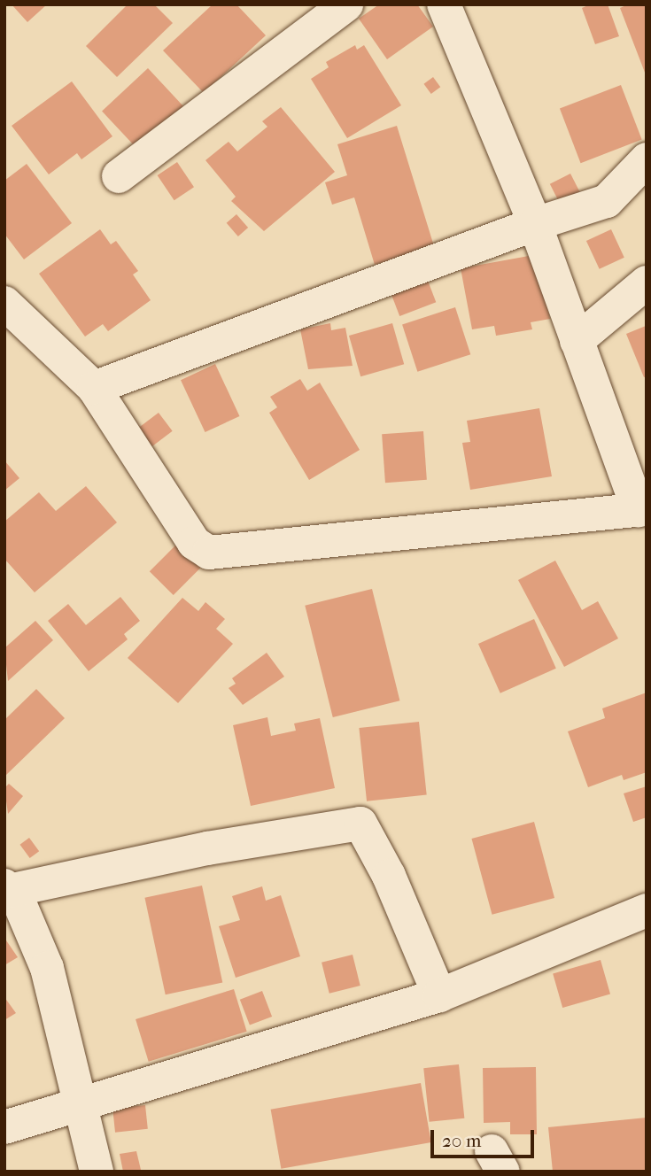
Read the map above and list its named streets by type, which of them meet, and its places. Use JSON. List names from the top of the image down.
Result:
{
  "scale_bar": "20 m"
}
